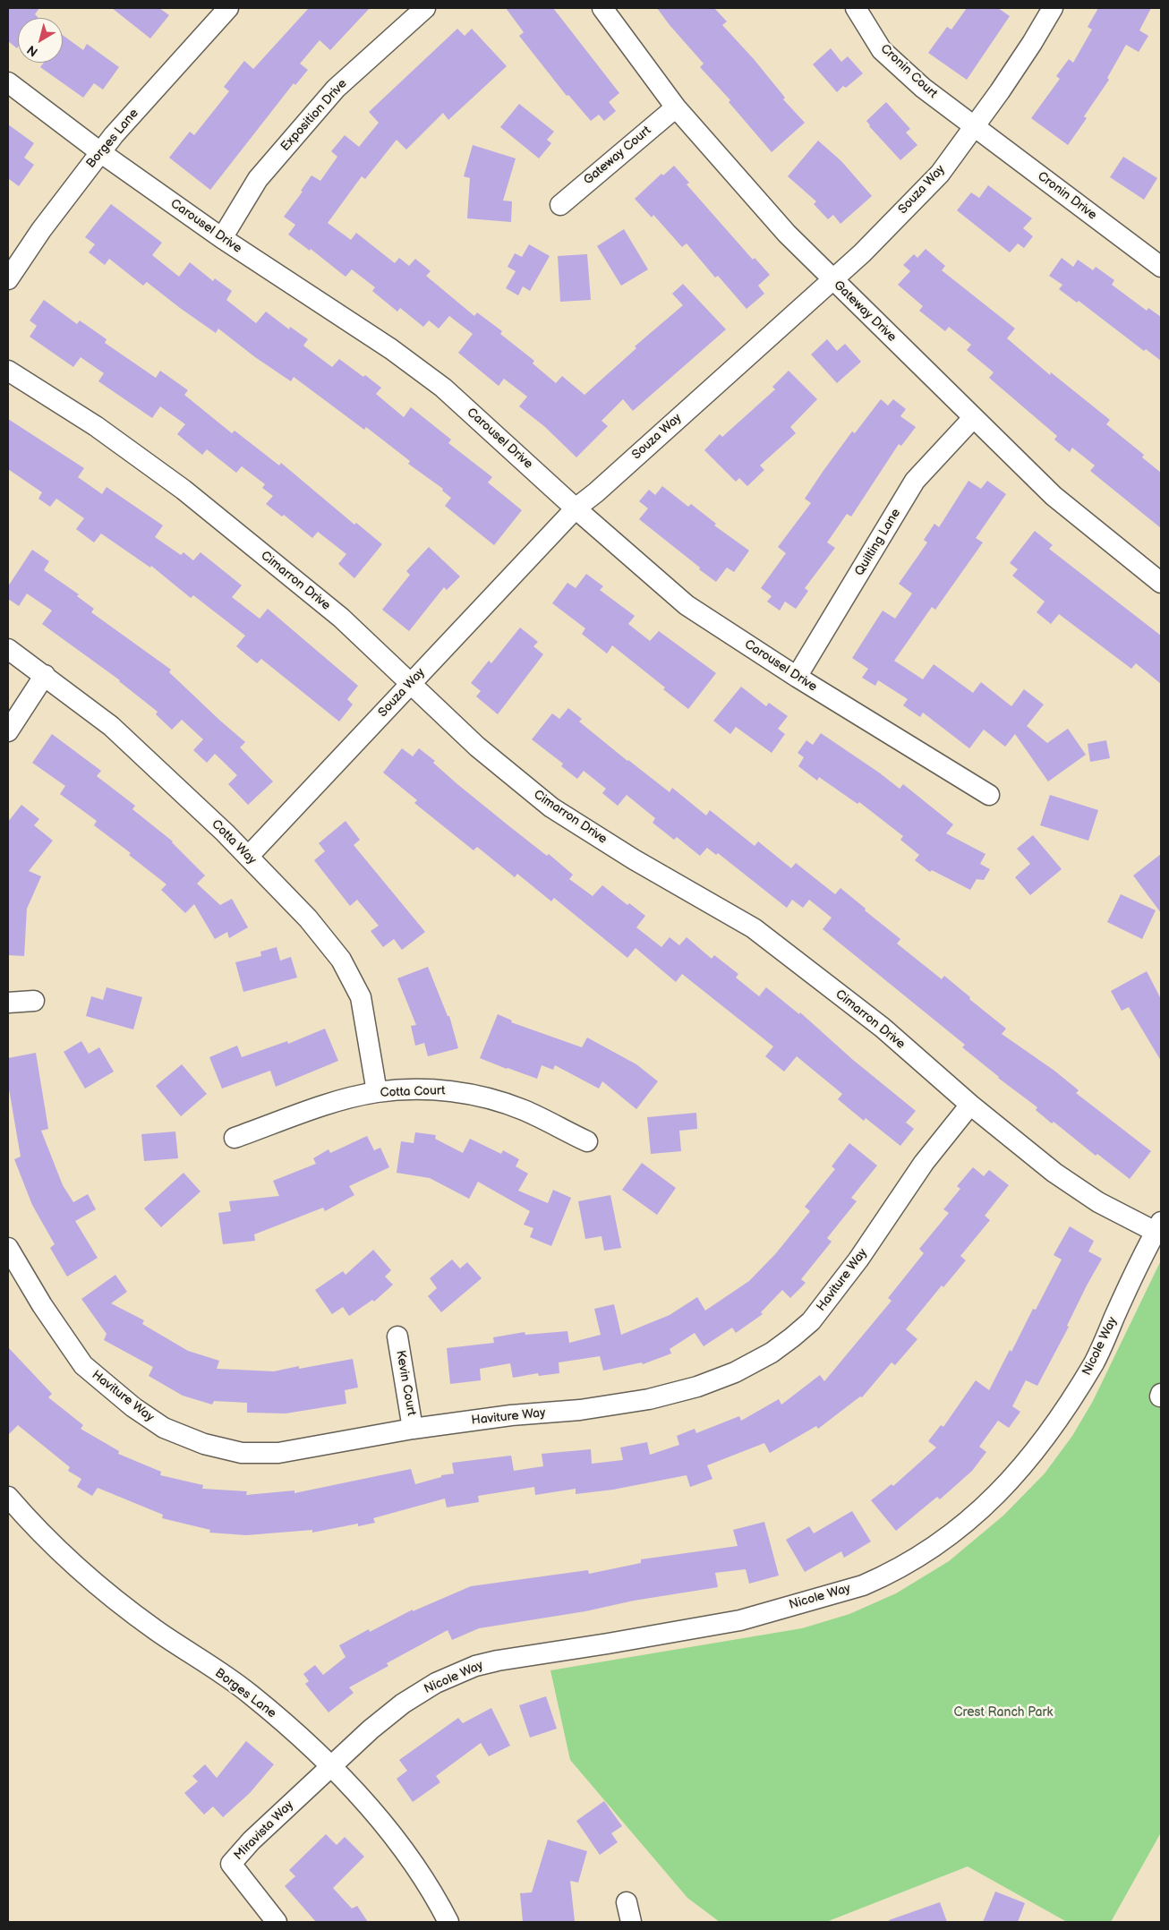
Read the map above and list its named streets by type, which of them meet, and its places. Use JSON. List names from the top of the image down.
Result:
{
  "streets": {
    "street": [
      "Cronin Court",
      "Exposition Drive",
      "Borges Lane",
      "Gateway Court",
      "Souza Way",
      "Cronin Drive",
      "Carousel Drive",
      "Gateway Drive",
      "Quilting Lane",
      "Cimarron Drive",
      "Cotta Way",
      "Cotta Court",
      "Haviture Way",
      "Nicole Way",
      "Kevin Court",
      "Miravista Way"
    ]
  },
  "crossings": [
    ["Cronin Court", "Souza Way"],
    ["Cronin Court", "Cronin Drive"],
    ["Exposition Drive", "Carousel Drive"],
    ["Borges Lane", "Carousel Drive"],
    ["Borges Lane", "Nicole Way"],
    ["Borges Lane", "Miravista Way"],
    ["Gateway Court", "Gateway Drive"],
    ["Souza Way", "Cronin Drive"],
    ["Souza Way", "Carousel Drive"],
    ["Souza Way", "Gateway Drive"],
    ["Souza Way", "Cimarron Drive"],
    ["Souza Way", "Cotta Way"],
    ["Carousel Drive", "Quilting Lane"],
    ["Gateway Drive", "Quilting Lane"],
    ["Cimarron Drive", "Haviture Way"],
    ["Cimarron Drive", "Nicole Way"],
    ["Cotta Way", "Cotta Court"],
    ["Haviture Way", "Kevin Court"],
    ["Nicole Way", "Miravista Way"]
  ],
  "parks": ["Crest Ranch Park"],
  "north": "bottom left"
}
